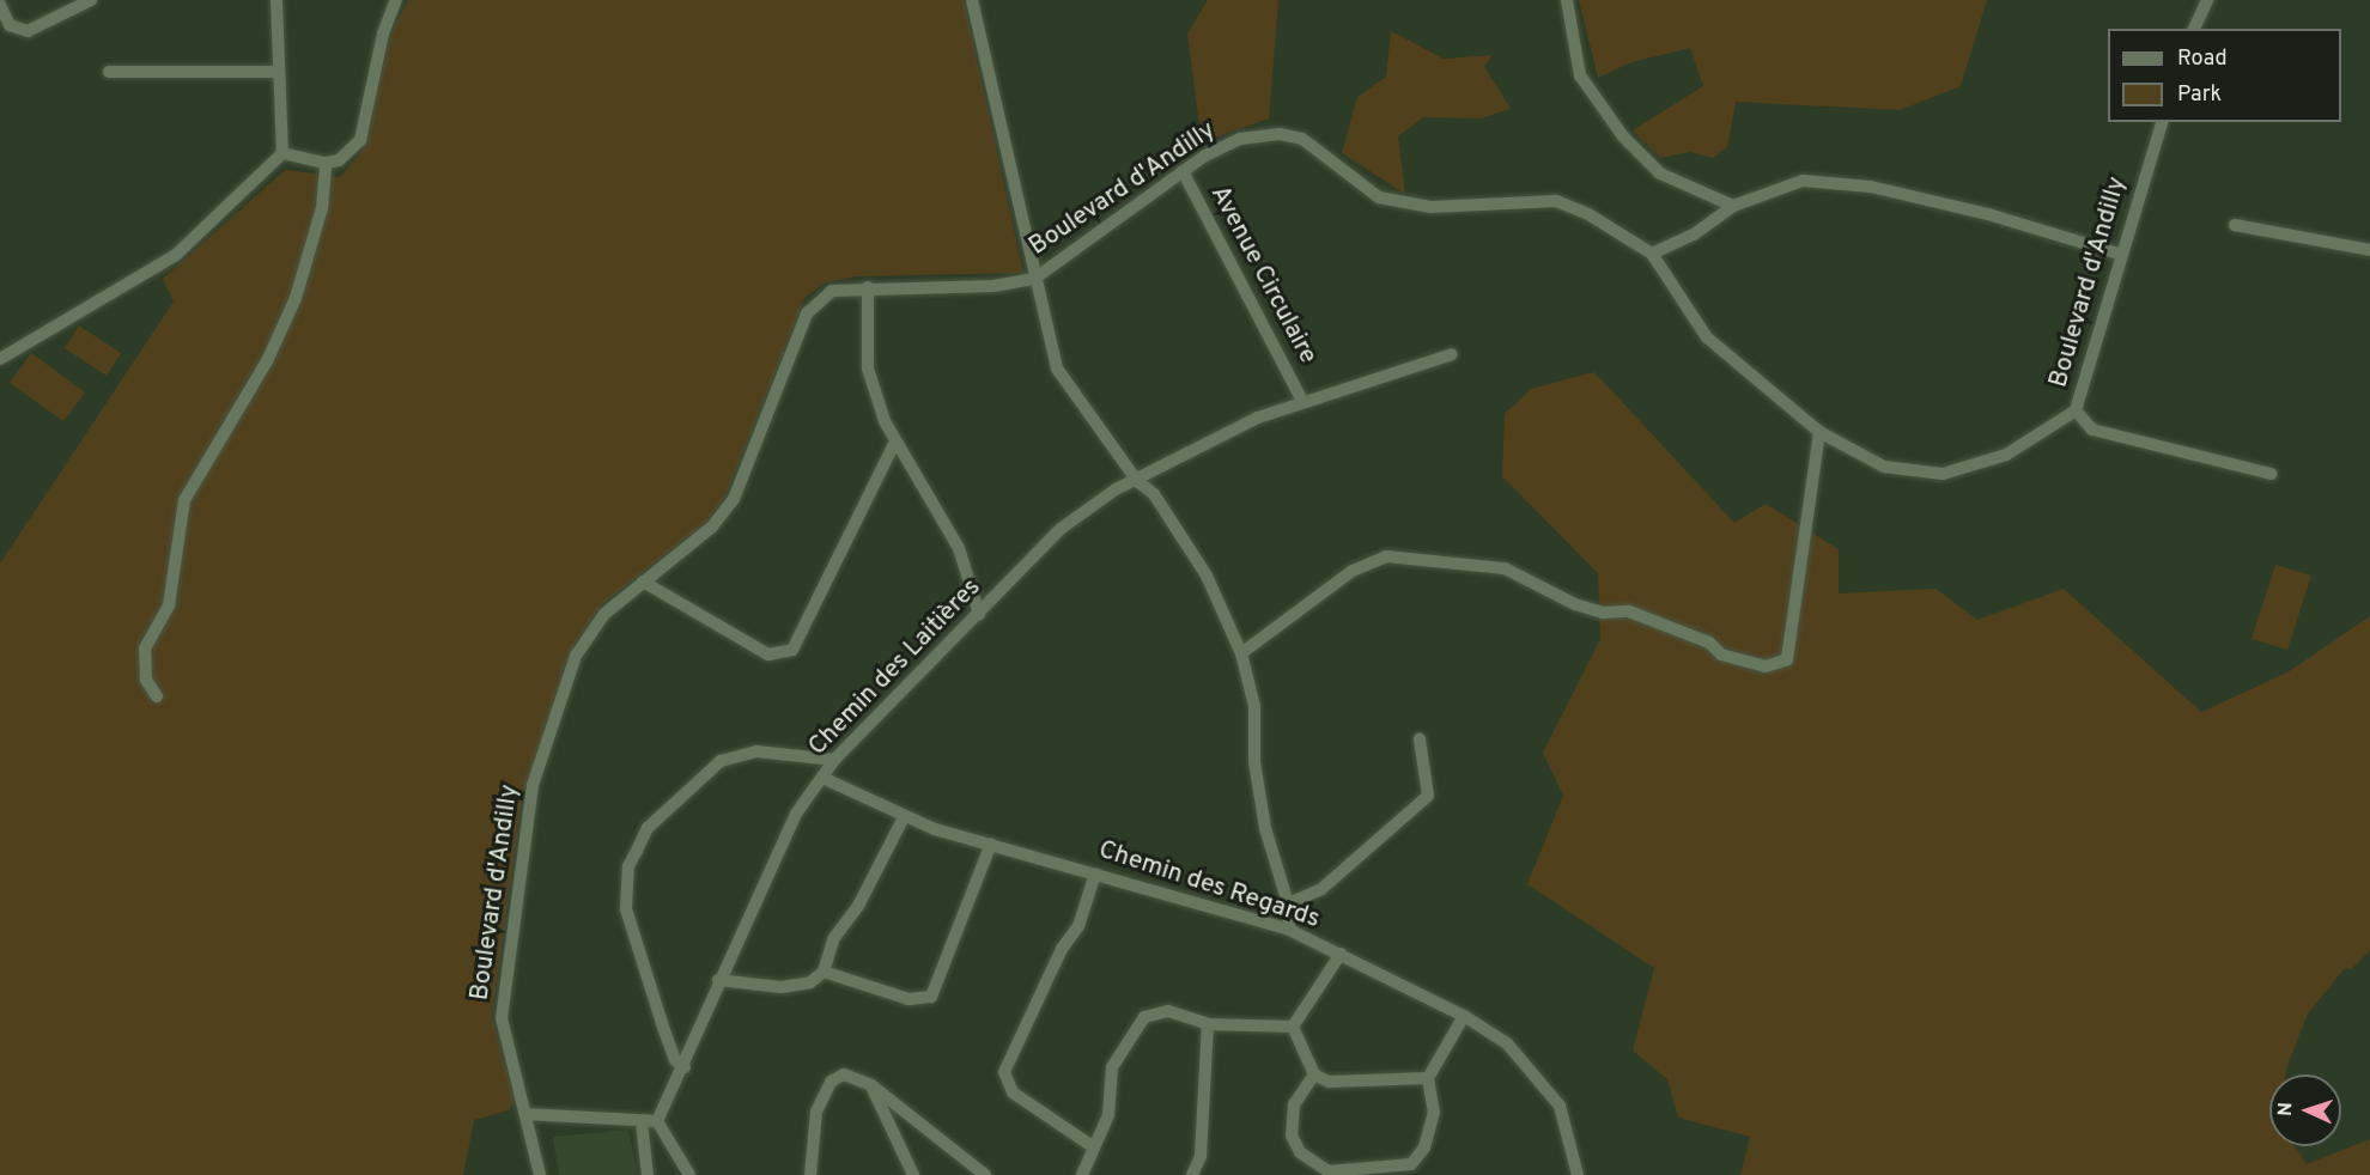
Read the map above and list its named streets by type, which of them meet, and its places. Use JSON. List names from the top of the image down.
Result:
{
  "streets": {
    "street": [
      "Boulevard d'Andilly",
      "Avenue Circulaire",
      "Chemin des Laitières",
      "Chemin des Regards"
    ]
  },
  "crossings": [
    ["Boulevard d'Andilly", "Avenue Circulaire"],
    ["Avenue Circulaire", "Chemin des Laitières"],
    ["Chemin des Laitières", "Chemin des Regards"]
  ],
  "legend": ["Road", "Park"],
  "north": "left"
}
